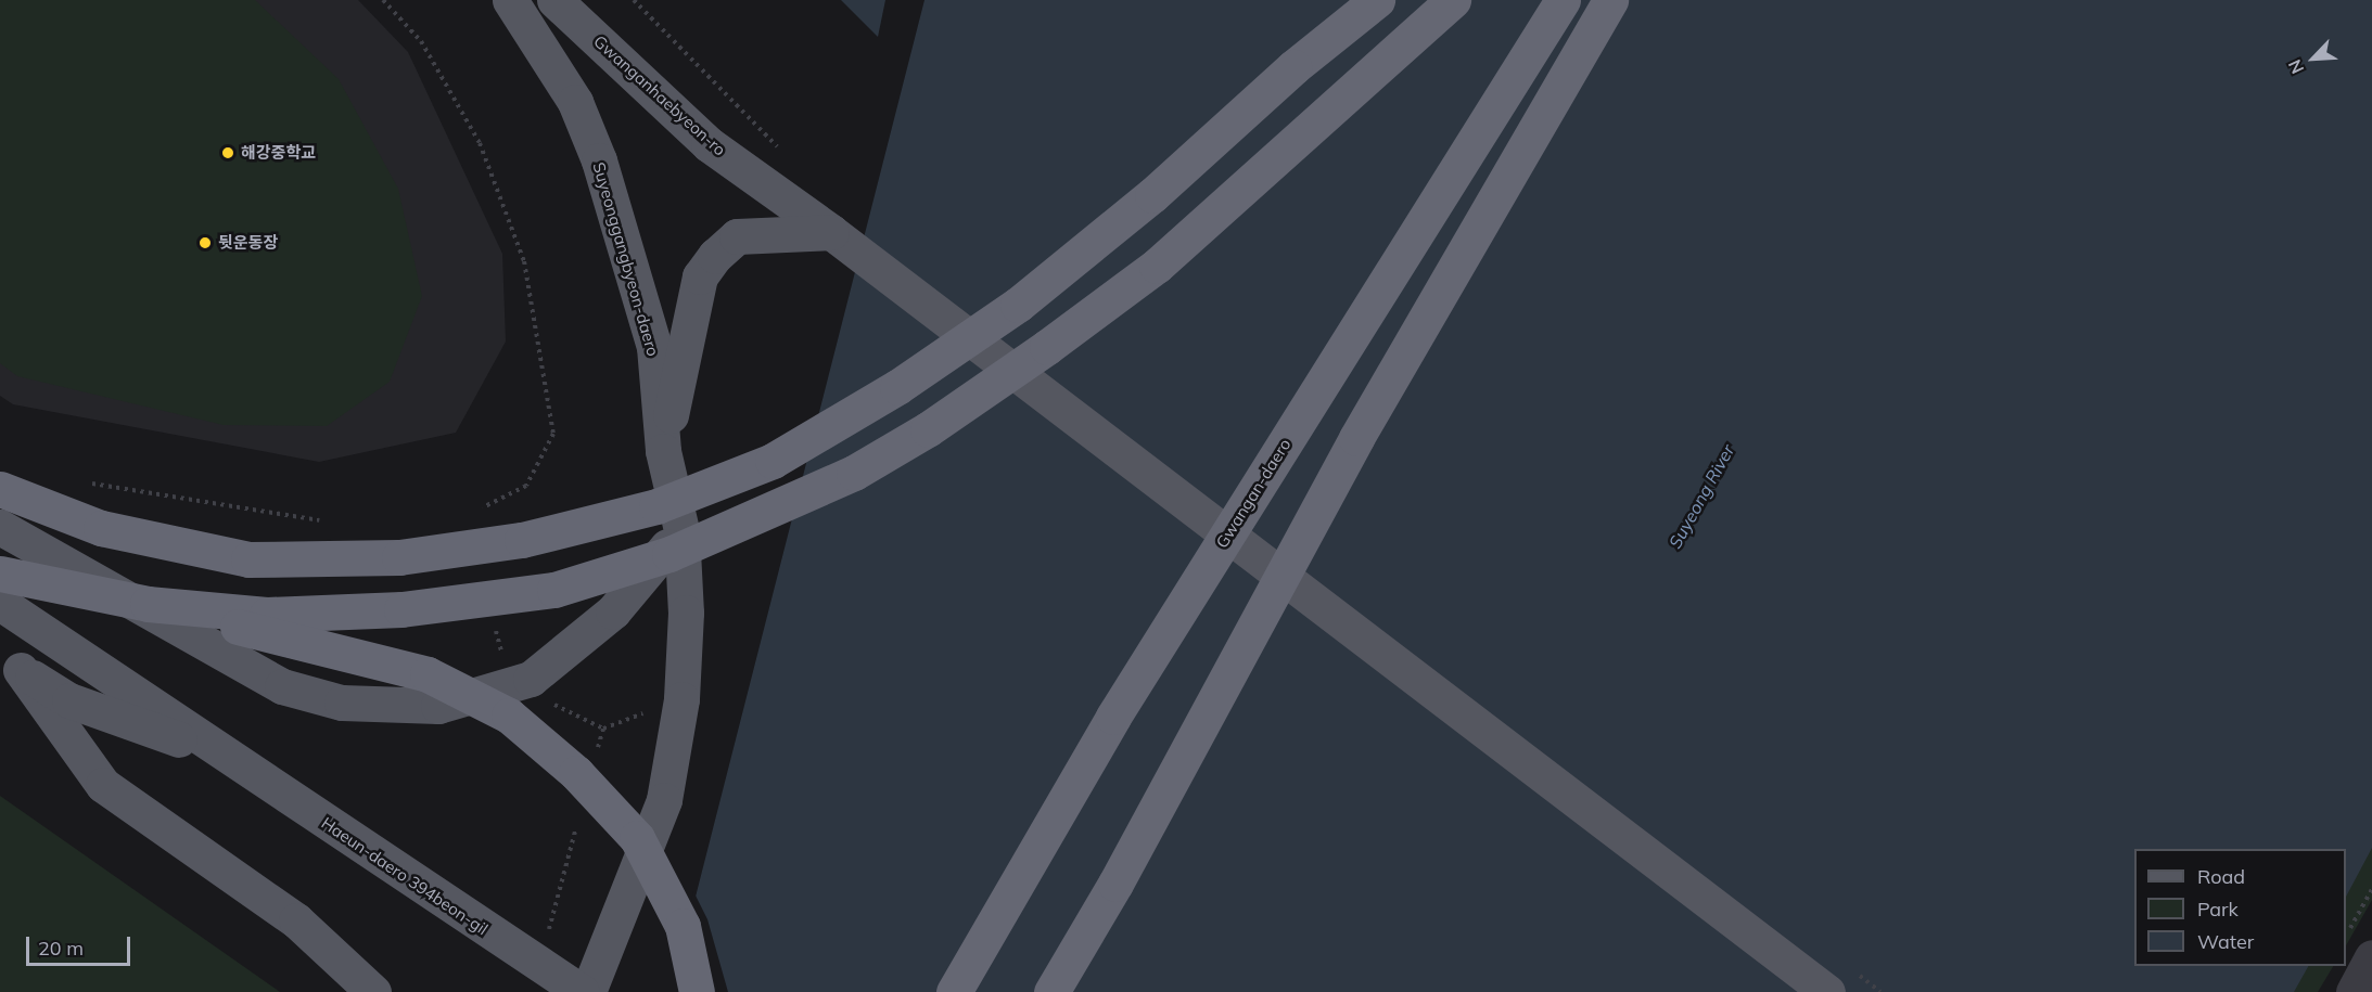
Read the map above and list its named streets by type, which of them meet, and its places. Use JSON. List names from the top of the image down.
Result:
{
  "streets": {
    "highway": ["Gwangan-daero"],
    "main road": ["Gwanganhaebyeon-ro", "Suyeonggangbyeon-daero", "Haeun-daero 394beon-gil"]
  },
  "water": ["Suyeong River"],
  "places": ["해강중학교", "뒷운동장"],
  "legend": ["Road", "Park", "Water"],
  "scale_bar": "20 m",
  "north": "bottom left"
}
